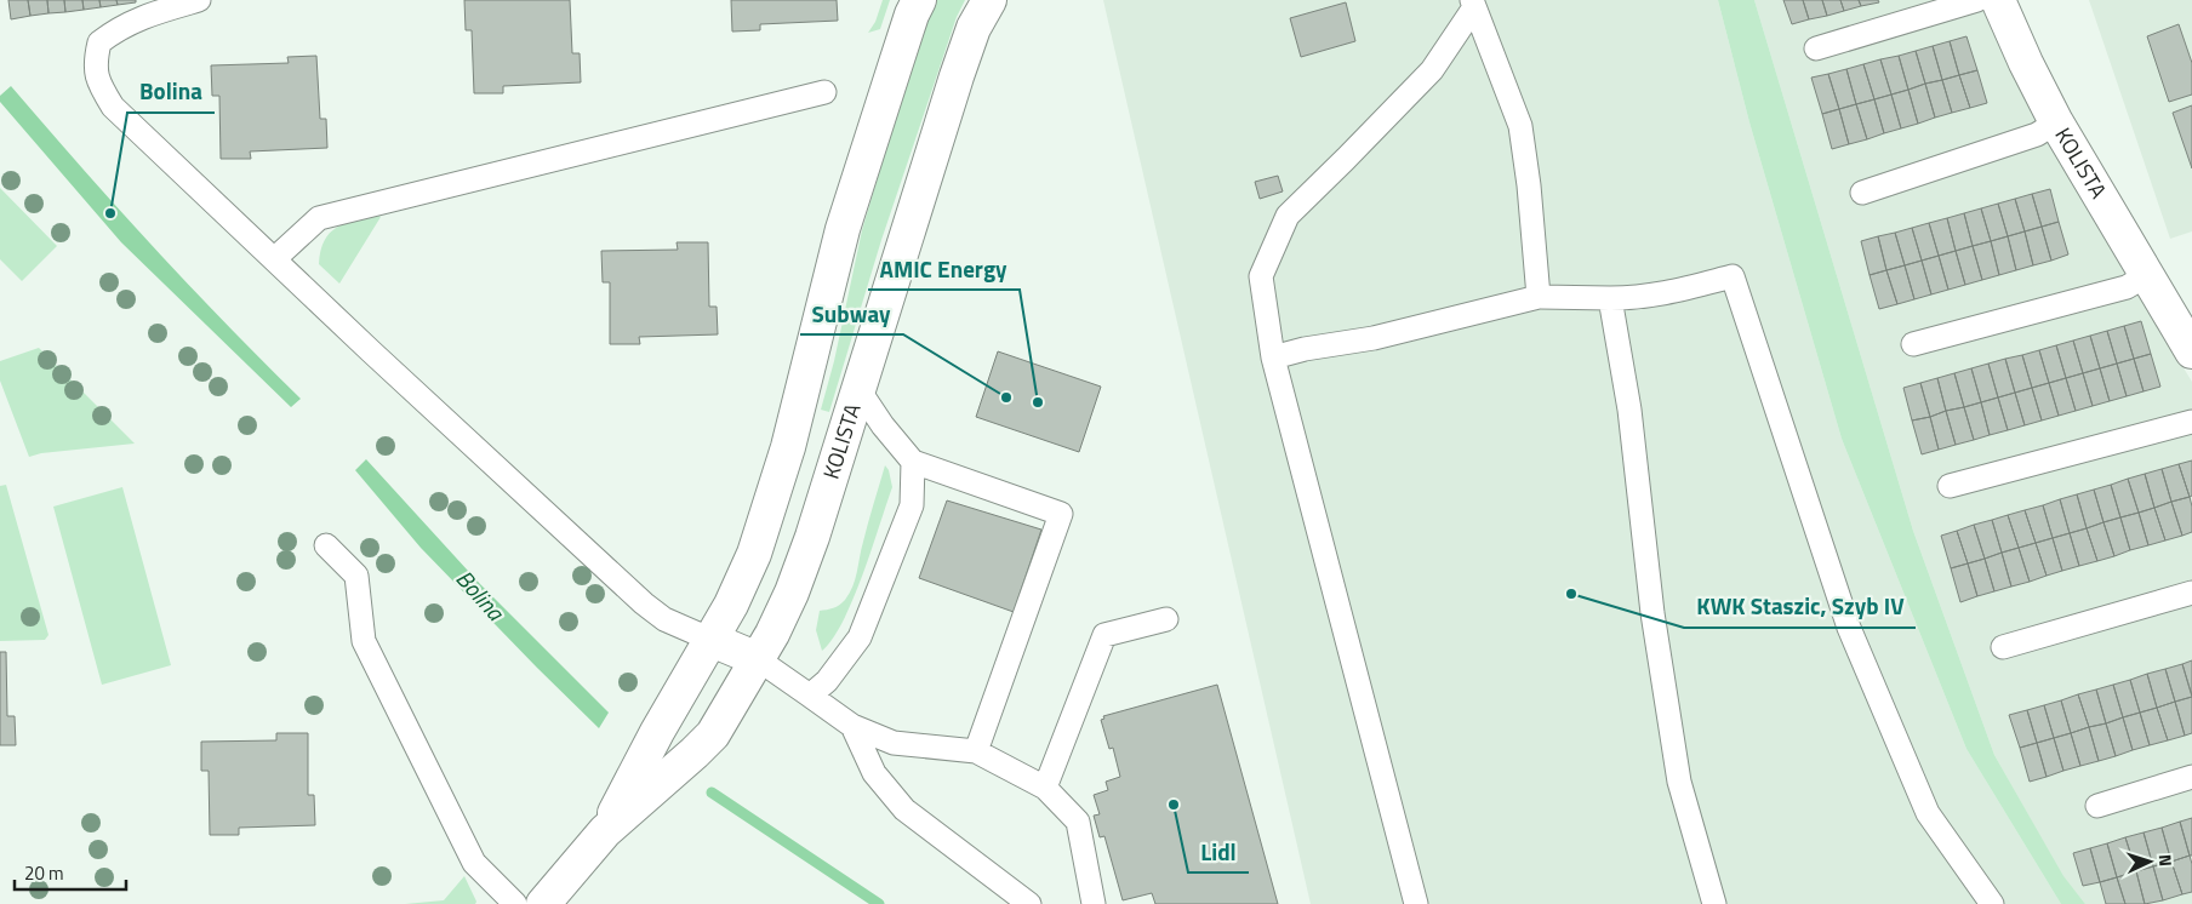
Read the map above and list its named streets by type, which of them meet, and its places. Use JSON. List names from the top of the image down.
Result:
{
  "streets": {
    "street": ["KOLISTA"]
  },
  "water": ["Bolina"],
  "places": [
    "Bolina",
    "Subway",
    "AMIC Energy",
    "KWK Staszic, Szyb IV",
    "Lidl"
  ],
  "scale_bar": "20 m",
  "north": "right"
}
